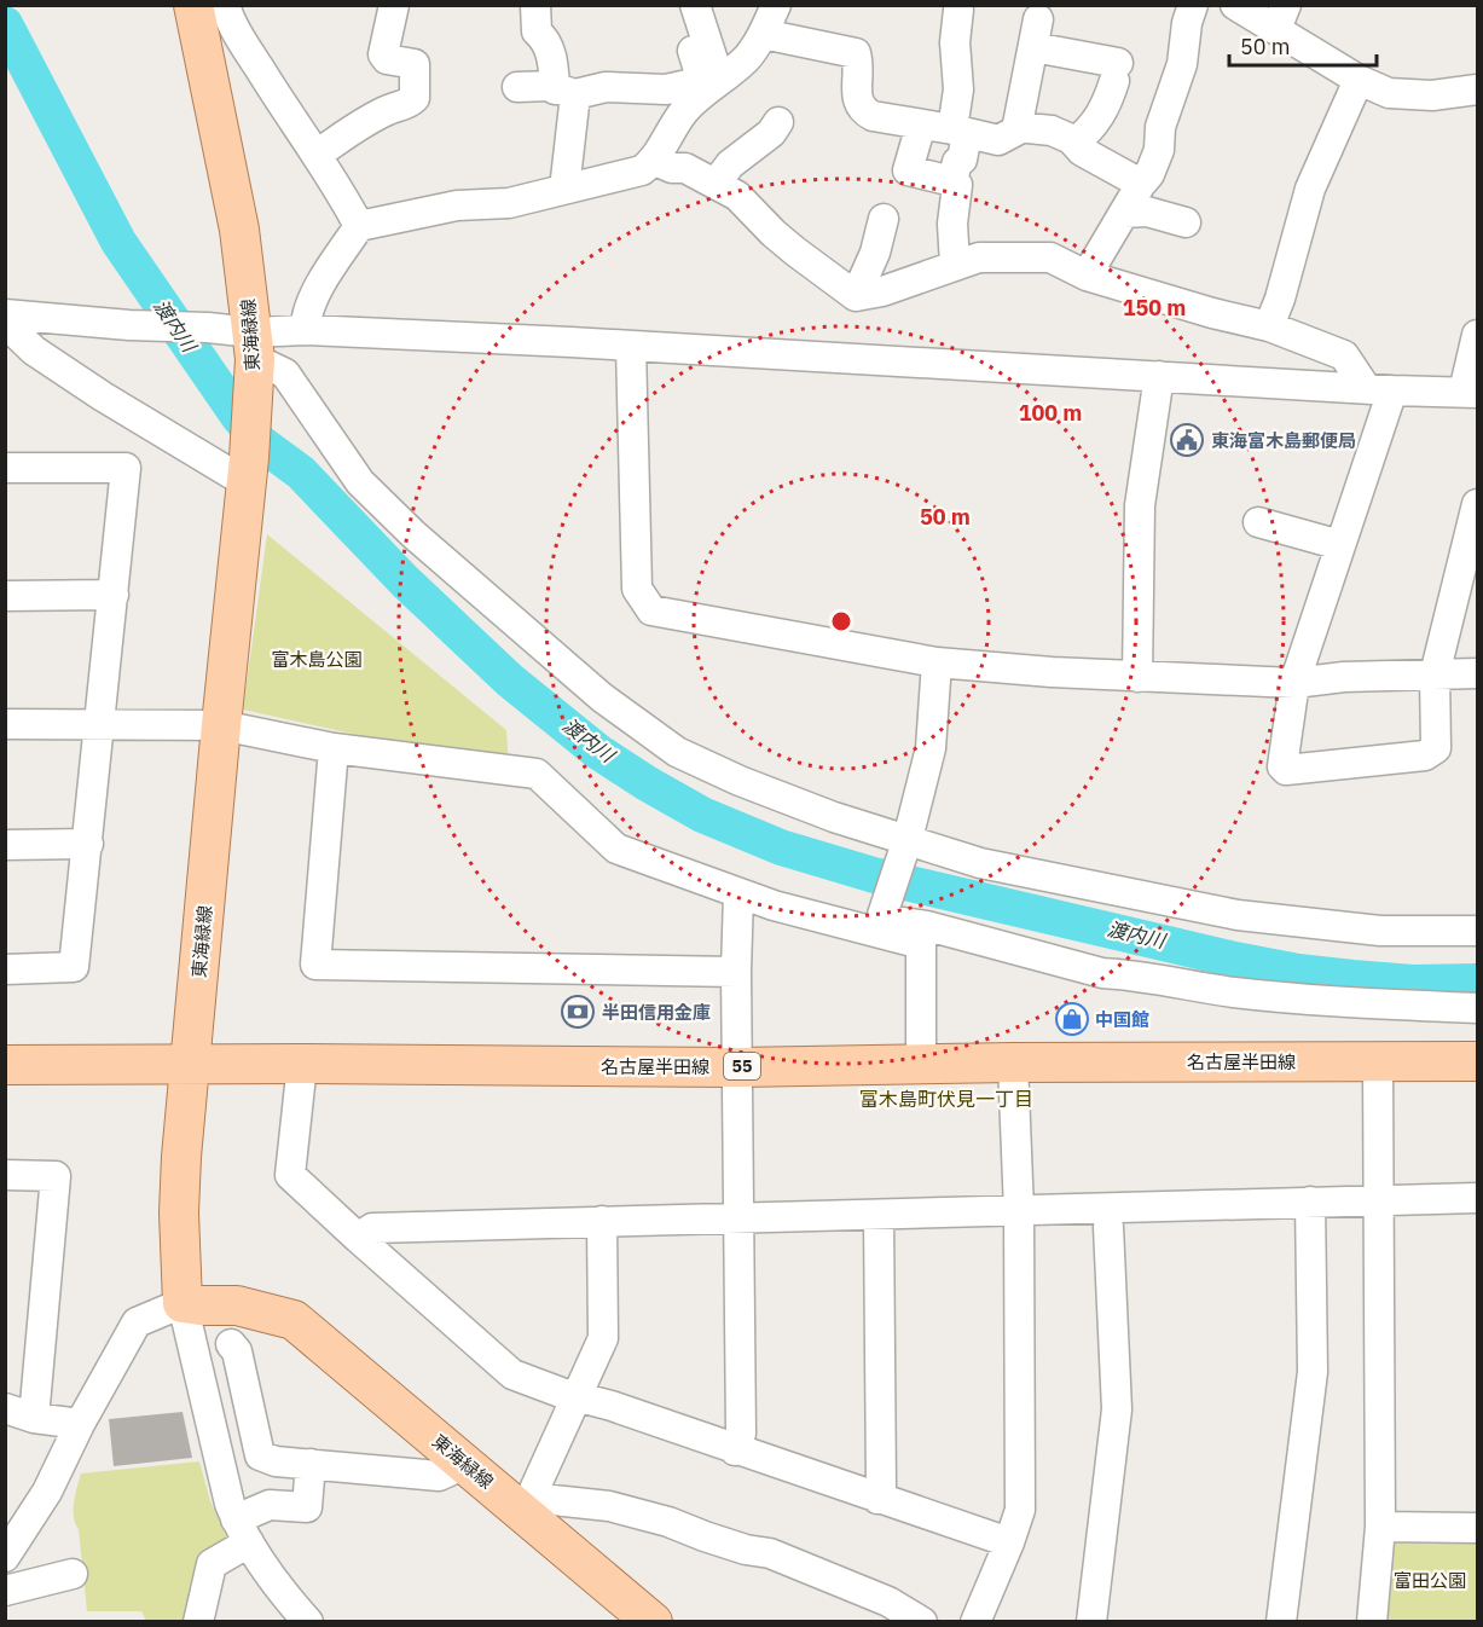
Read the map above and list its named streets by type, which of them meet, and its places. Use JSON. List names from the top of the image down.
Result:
{
  "streets": {
    "main road": ["東海緑線", "名古屋半田線", "55"]
  },
  "crossings": [
    ["東海緑線", "名古屋半田線"]
  ],
  "districts": ["富木島町伏見一丁目"],
  "water": ["渡内川"],
  "parks": ["富木島公園", "富田公園"],
  "places": {
    "public building": ["東海富木島郵便局"],
    "bank": ["半田信用金庫"],
    "shop": ["中国館"]
  },
  "scale_bar": "50 m",
  "rings": ["150 m", "100 m", "50 m"]
}
